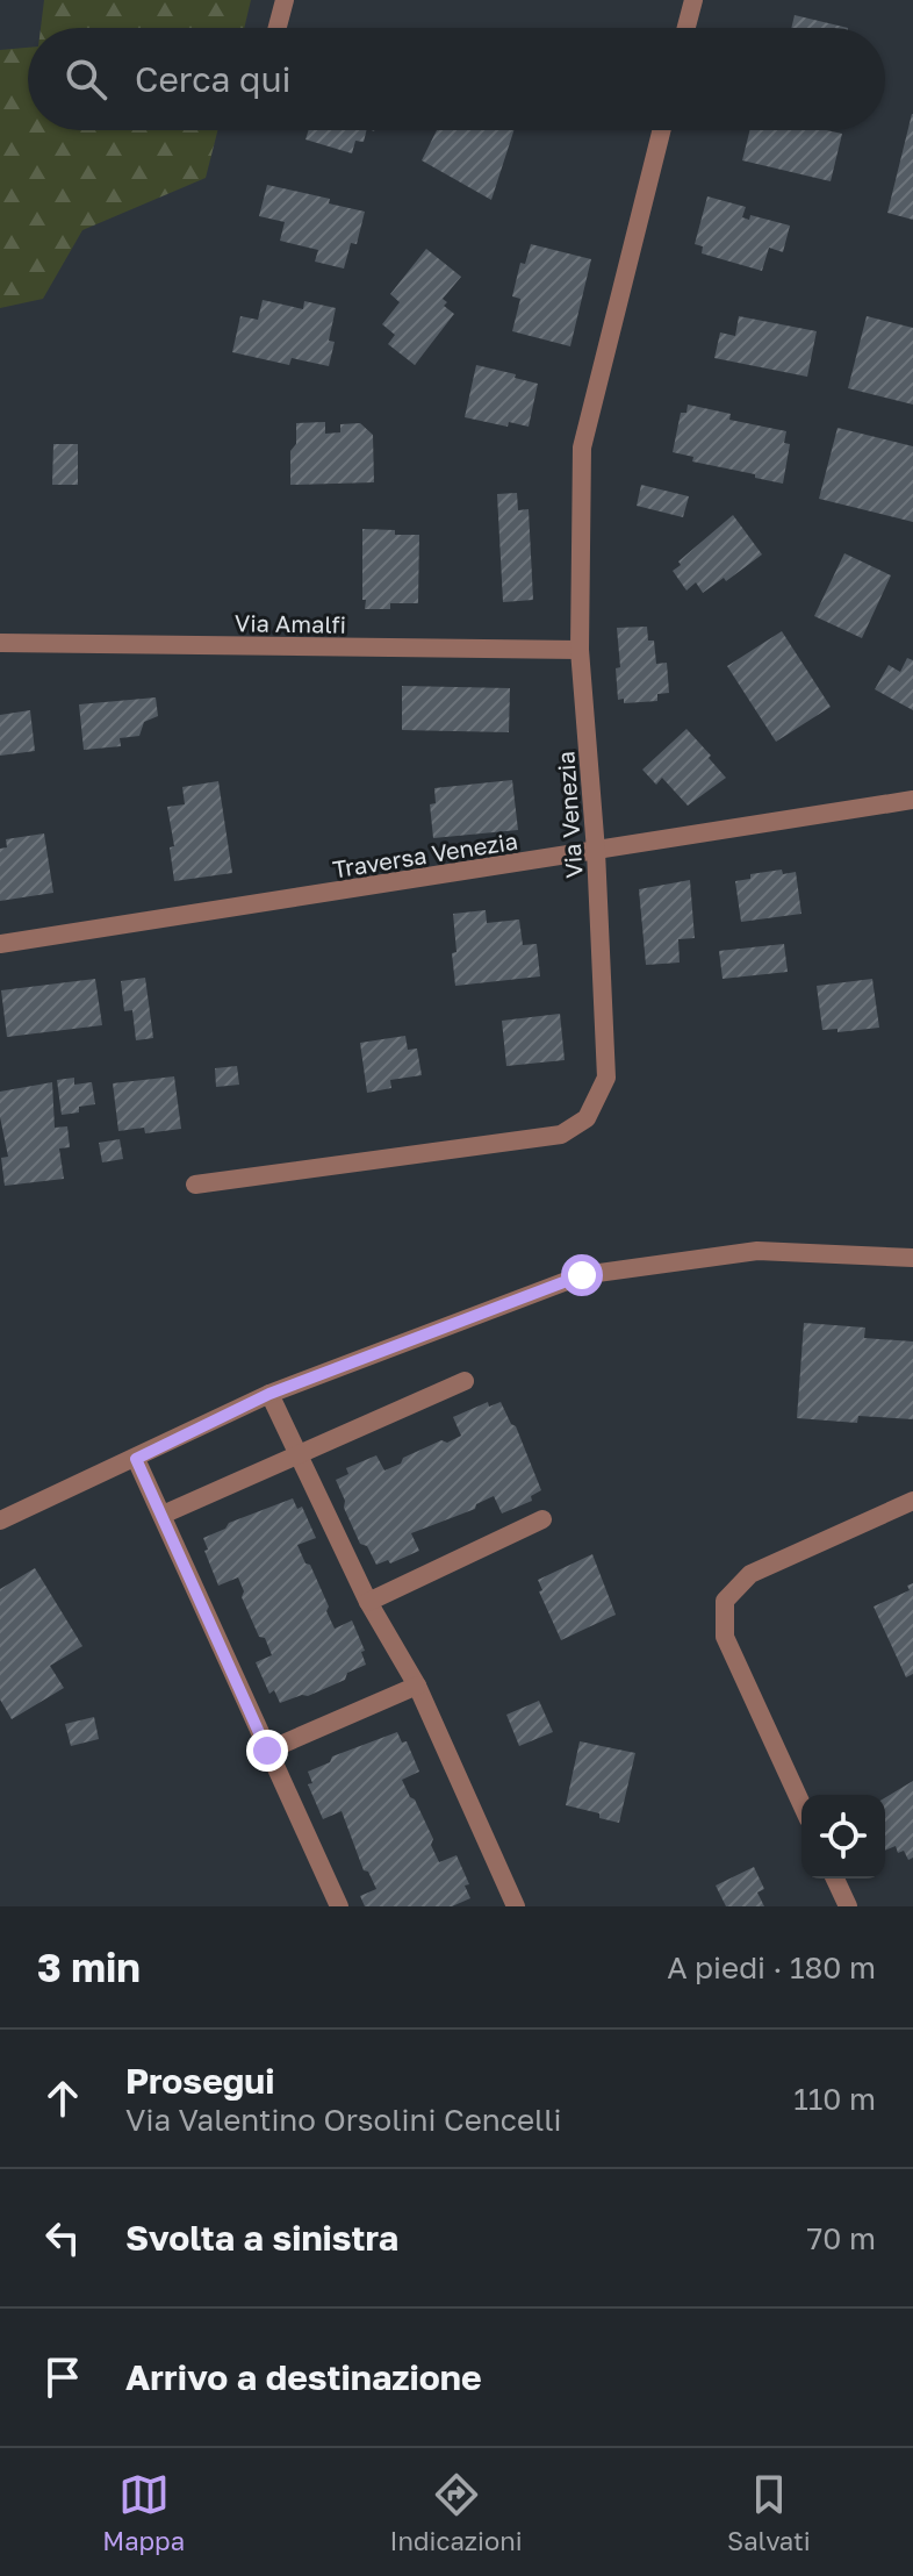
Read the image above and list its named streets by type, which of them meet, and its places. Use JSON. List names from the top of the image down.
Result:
{
  "streets": {
    "street": ["Via Amalfi", "Via Venezia", "Traversa Venezia"]
  },
  "crossings": [
    ["Via Amalfi", "Via Venezia"],
    ["Via Venezia", "Traversa Venezia"]
  ],
  "page": {
    "search": "Cerca qui",
    "heading": ["3 min", "A piedi · 180 m"],
    "list": [
      ["Prosegui", "Via Valentino Orsolini Cencelli", "110 m"],
      ["Svolta a sinistra", "70 m"],
      "Arrivo a destinazione"
    ],
    "nav": ["Mappa", "Indicazioni", "Salvati"]
  }
}
